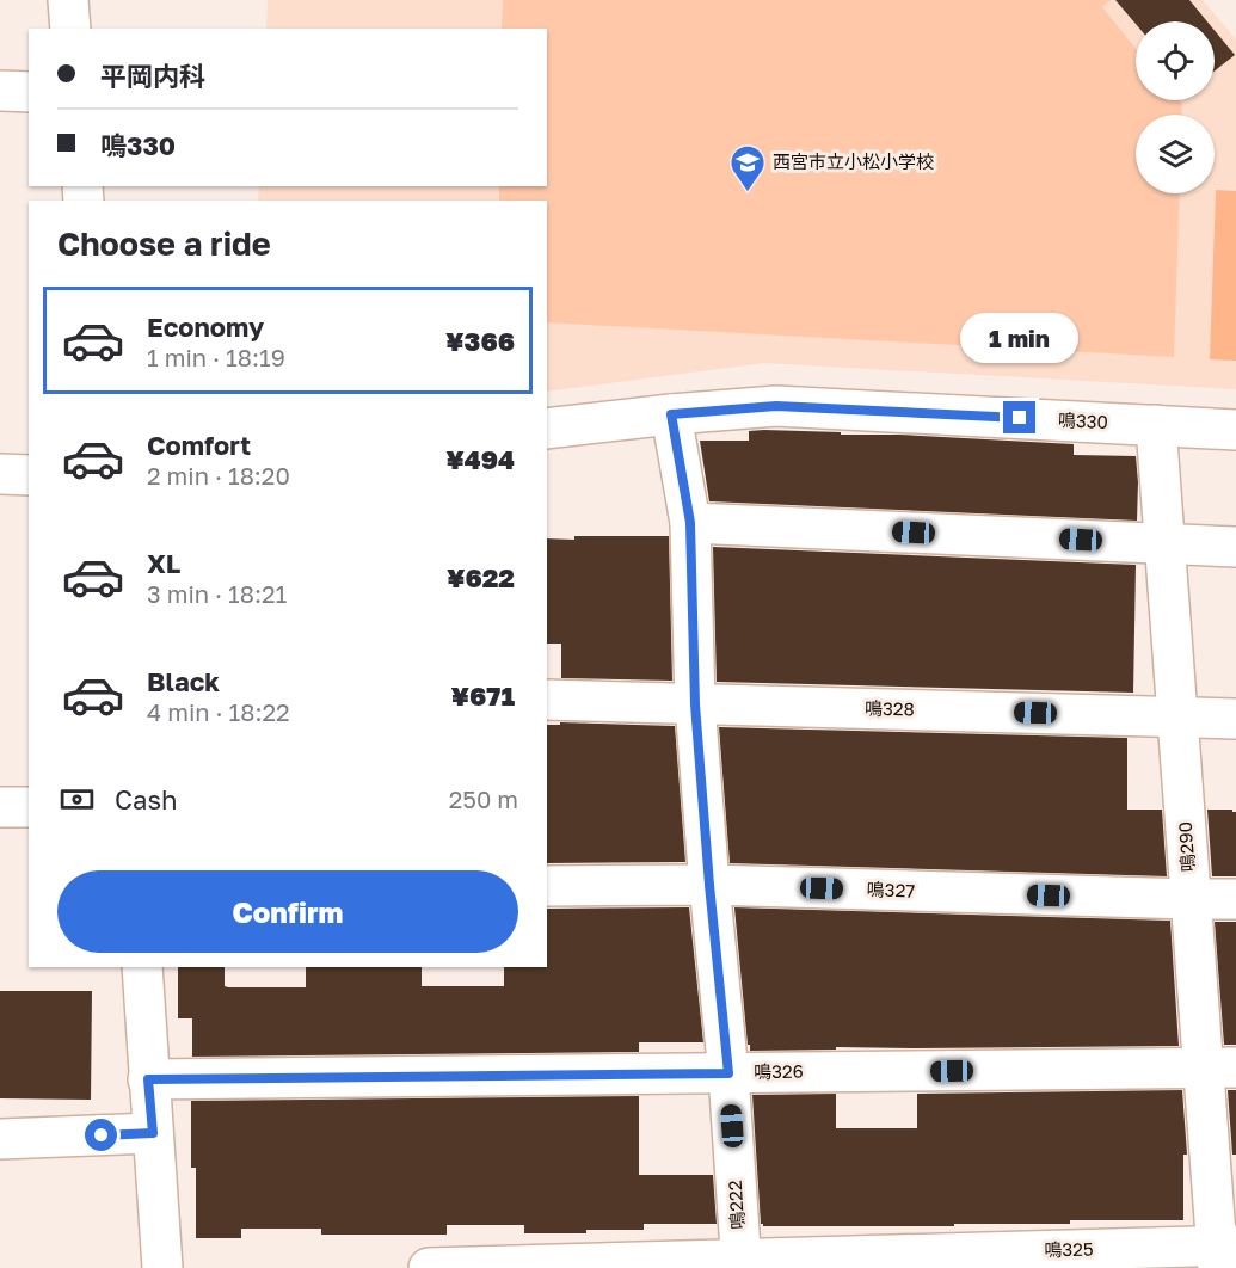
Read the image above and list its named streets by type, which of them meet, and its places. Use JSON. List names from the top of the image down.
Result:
{
  "streets": {
    "street": [
      "鳴330",
      "鳴328",
      "鳴290",
      "鳴327",
      "鳴326",
      "鳴222",
      "鳴325"
    ]
  },
  "crossings": [
    ["鳴330", "鳴290"],
    ["鳴330", "鳴222"],
    ["鳴328", "鳴290"],
    ["鳴328", "鳴222"],
    ["鳴290", "鳴327"],
    ["鳴290", "鳴326"],
    ["鳴290", "鳴325"],
    ["鳴327", "鳴222"],
    ["鳴326", "鳴222"],
    ["鳴222", "鳴325"]
  ],
  "places": {
    "school or university": ["西宮市立小松小学校"]
  },
  "page": {
    "banner": ["平岡内科", "鳴330"],
    "heading": "Choose a ride",
    "list": [
      {
        "name": "Economy",
        "note": "1 min · 18:19",
        "value": "¥366"
      },
      {
        "name": "Comfort",
        "note": "2 min · 18:20",
        "value": "¥494"
      },
      {
        "name": "XL",
        "note": "3 min · 18:21",
        "value": "¥622"
      },
      {
        "name": "Black",
        "note": "4 min · 18:22",
        "value": "¥671"
      }
    ],
    "bubble": "1 min",
    "pay": ["Cash", "250 m"],
    "buttons": "Confirm"
  }
}
